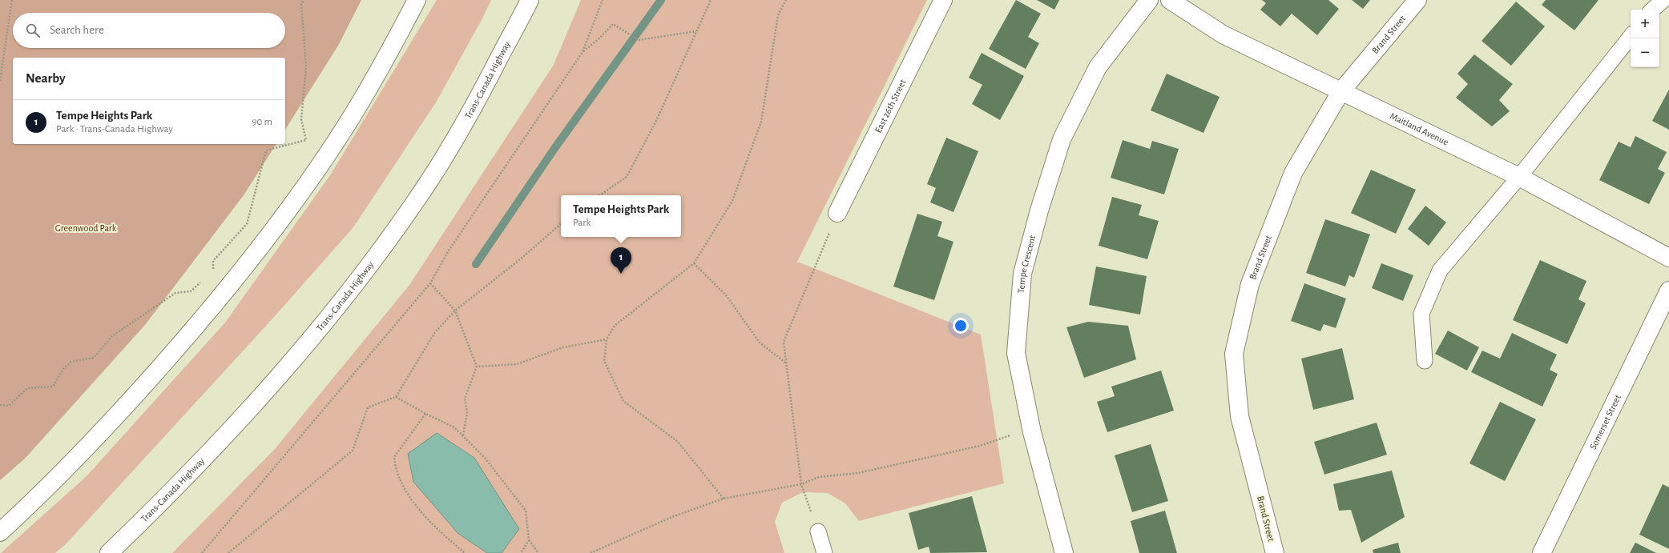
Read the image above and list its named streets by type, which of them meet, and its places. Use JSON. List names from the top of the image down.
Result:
{
  "streets": {
    "main road": [
      "Brand Street",
      "Trans-Canada Highway",
      "East 26th Street",
      "Maitland Avenue",
      "Tempe Crescent",
      "Somerset Street"
    ]
  },
  "crossings": [
    ["Brand Street", "Maitland Avenue"]
  ],
  "parks": ["Greenwood Park"],
  "page": {
    "map_buttons": ["+", "−"],
    "search": "Search here",
    "heading": "Nearby",
    "list": [
      {
        "mark": "1",
        "name": "Tempe Heights Park",
        "note": "Park · Trans-Canada Highway",
        "value": "90 m"
      }
    ],
    "popup": ["Tempe Heights Park", "Park"],
    "pins": "1"
  }
}
